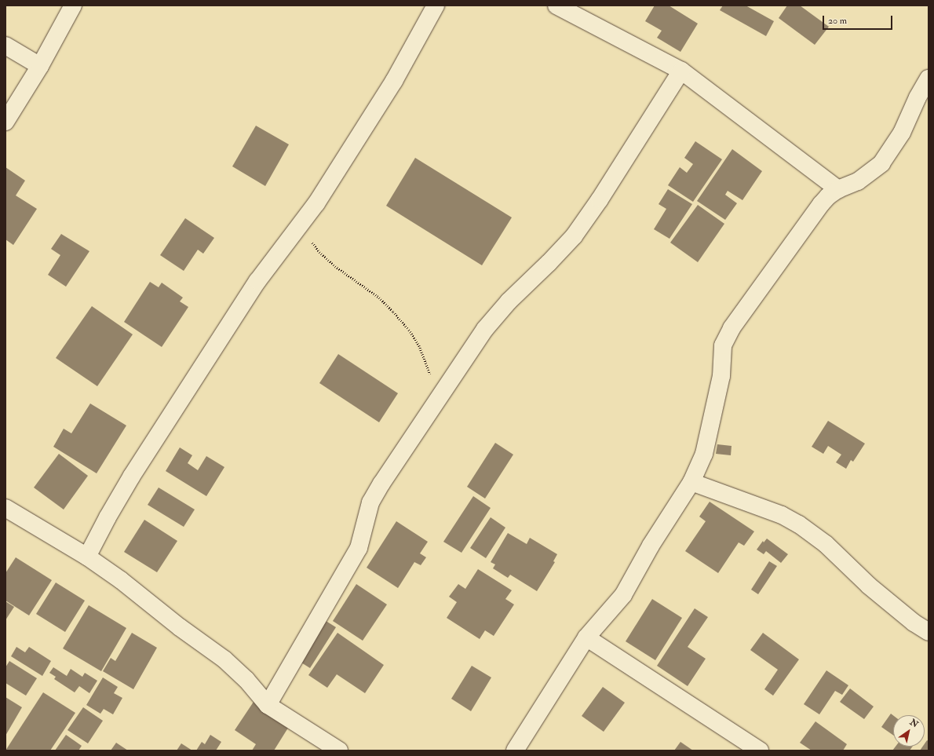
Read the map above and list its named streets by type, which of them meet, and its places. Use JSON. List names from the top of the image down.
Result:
{
  "scale_bar": "20 m",
  "north": "top right"
}
